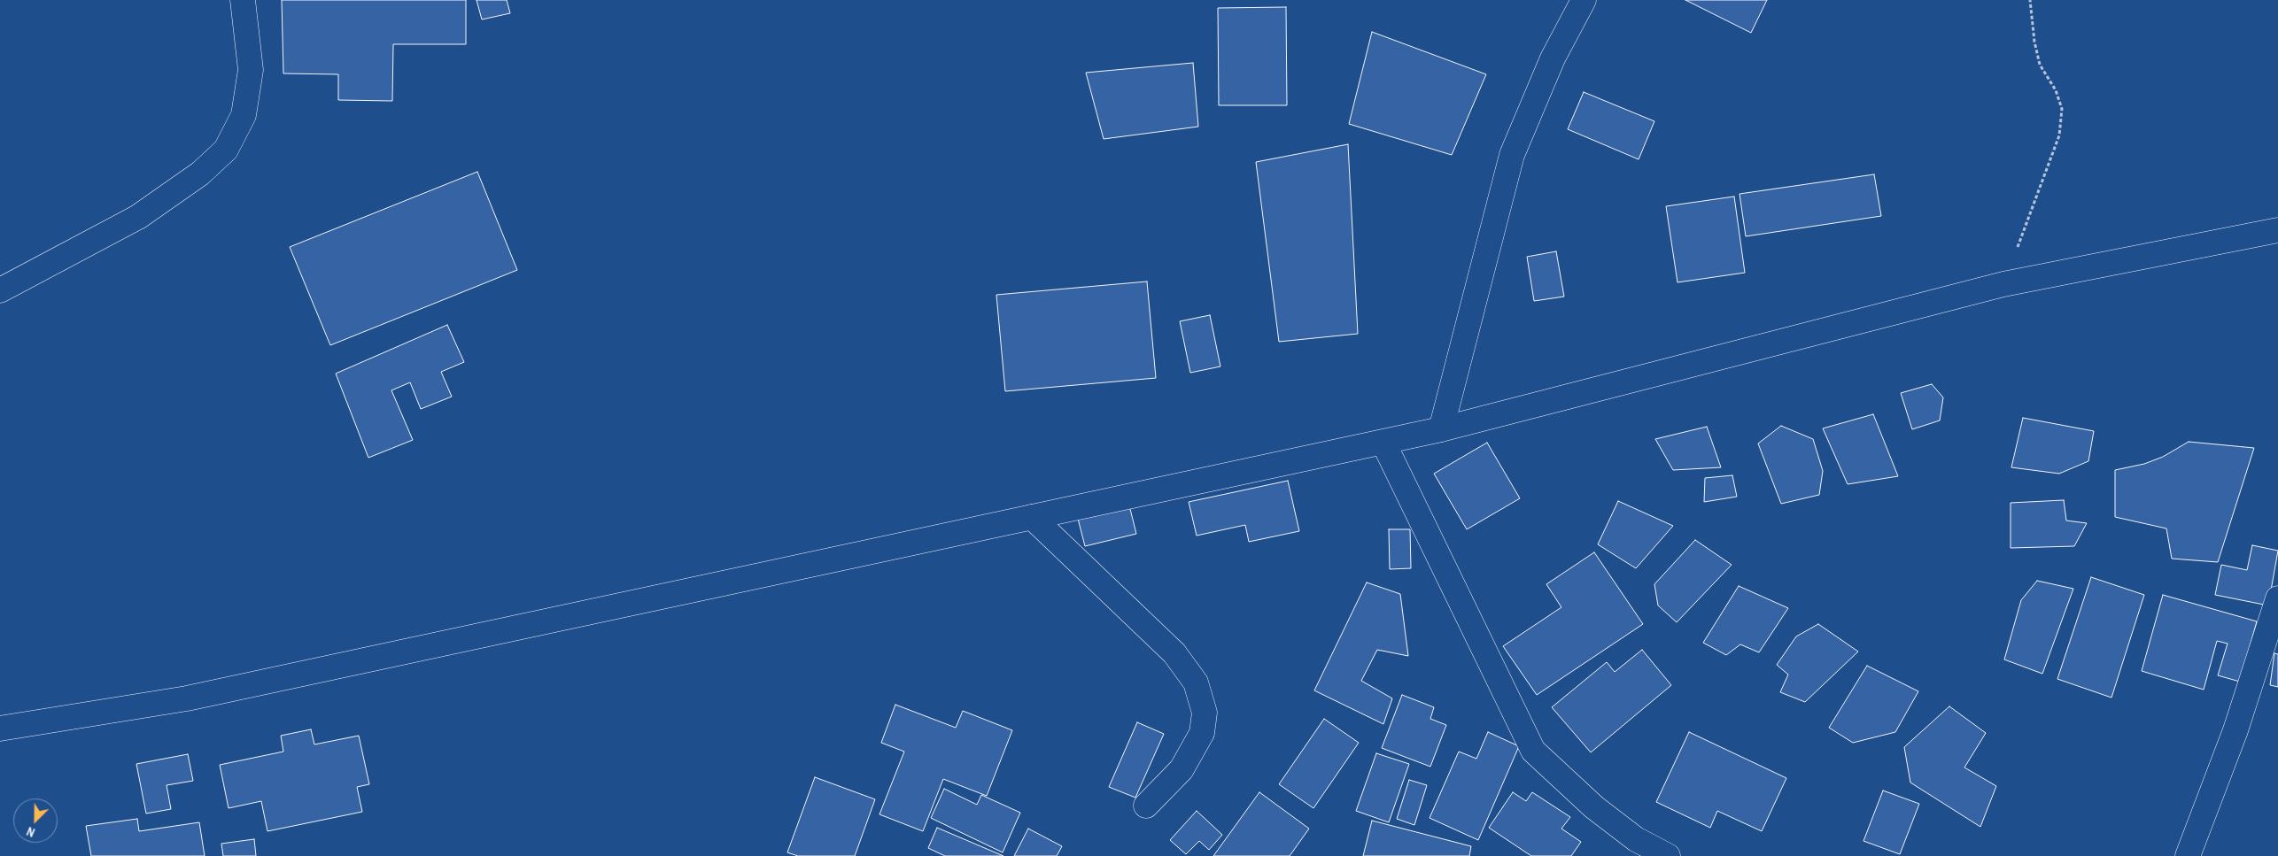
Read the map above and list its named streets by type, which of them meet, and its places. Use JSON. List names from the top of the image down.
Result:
{
  "north": "bottom left"
}
